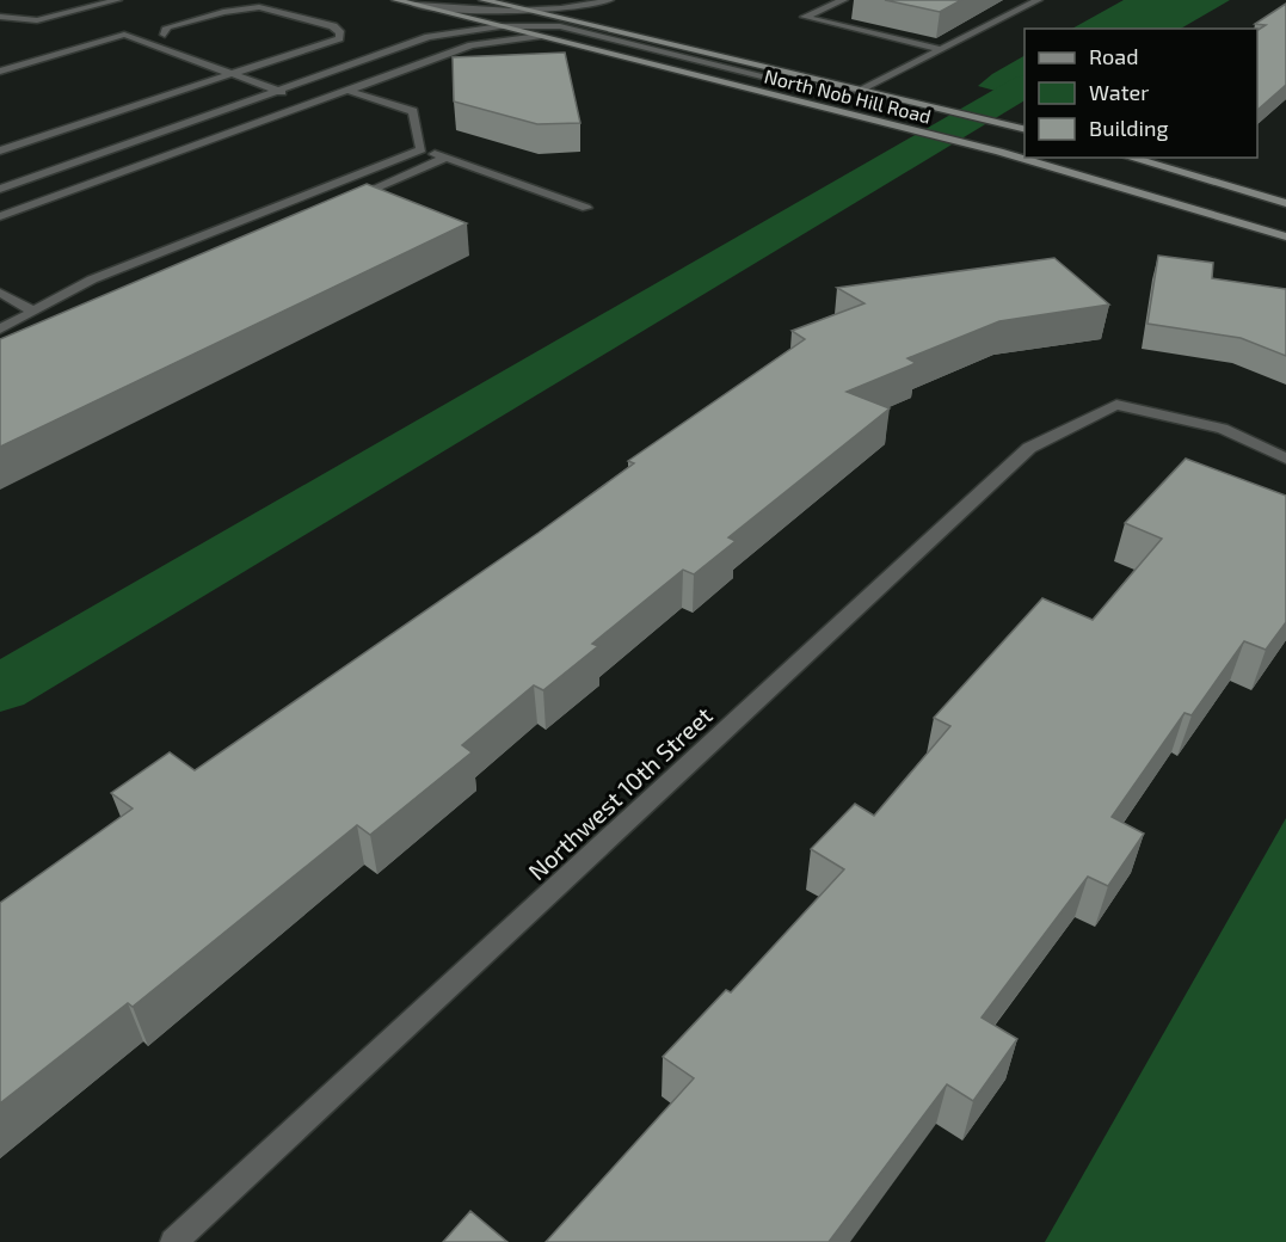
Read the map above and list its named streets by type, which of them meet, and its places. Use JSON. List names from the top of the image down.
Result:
{
  "streets": {
    "main road": ["North Nob Hill Road"],
    "street": ["Northwest 10th Street"]
  },
  "legend": ["Road", "Water", "Building"]
}
